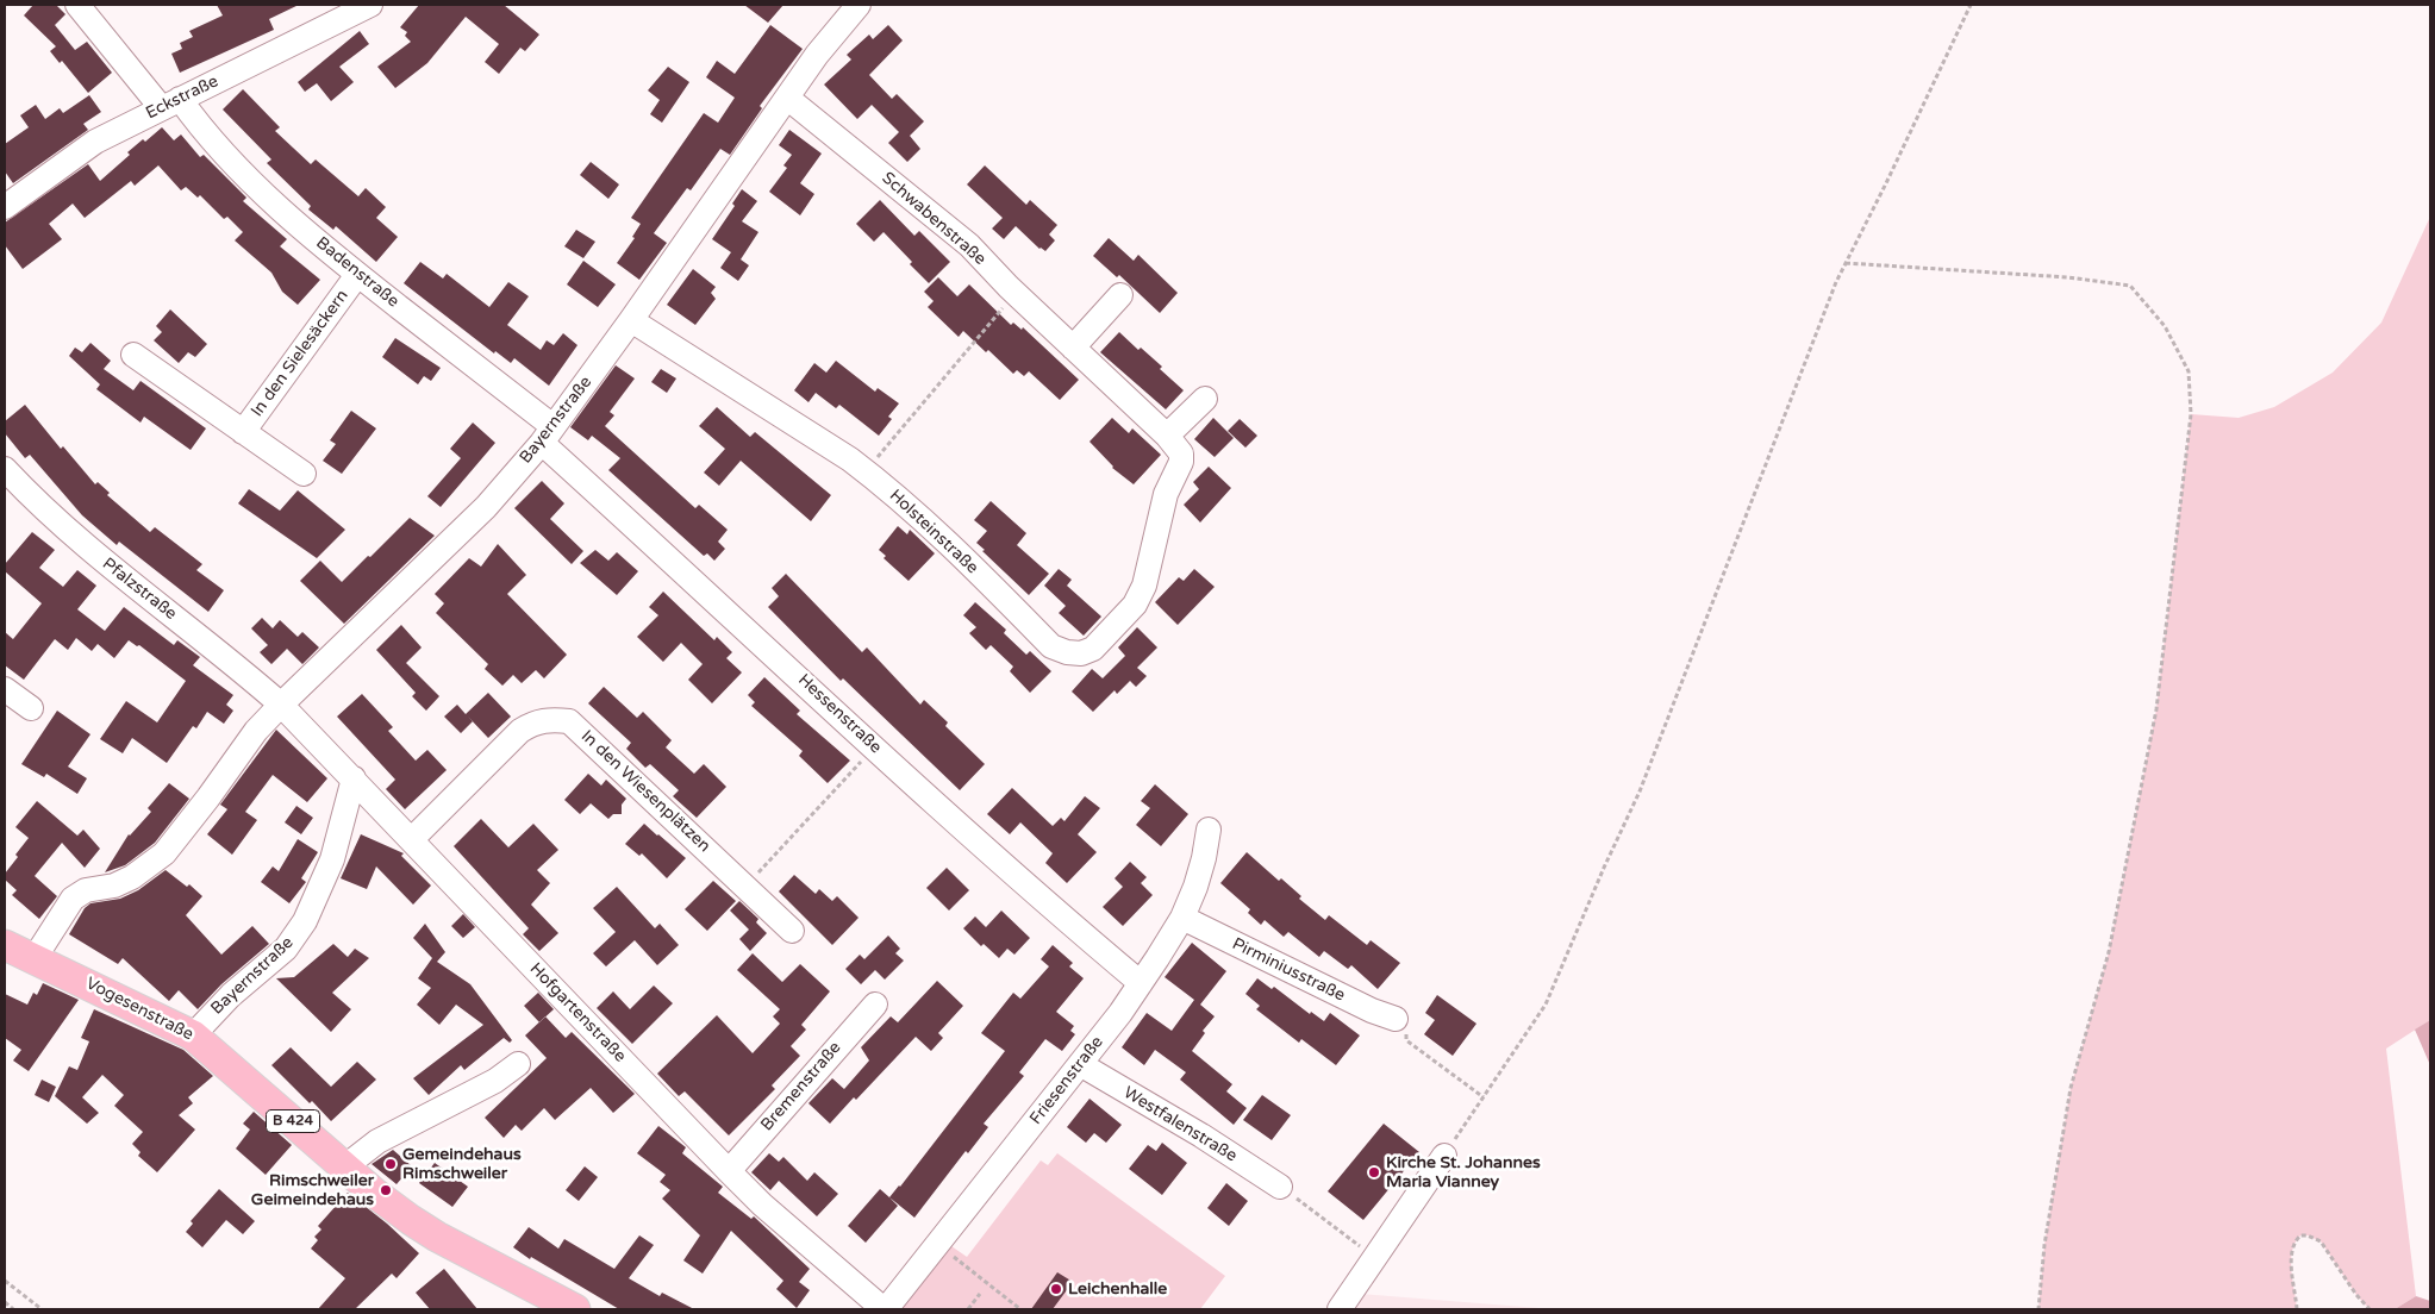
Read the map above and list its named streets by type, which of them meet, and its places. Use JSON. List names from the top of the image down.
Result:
{
  "streets": {
    "main road": ["Vogesenstraße", "B 424"],
    "street": [
      "Eckstraße",
      "Schwabenstraße",
      "Badenstraße",
      "In den Sielesäckern",
      "Bayernstraße",
      "Holsteinstraße",
      "Pfalzstraße",
      "Hessenstraße",
      "In den Wiesenplätzen",
      "Pirminiusstraße",
      "Hofgartenstraße",
      "Friesenstraße",
      "Bremenstraße",
      "Westfalenstraße"
    ]
  },
  "crossings": [
    ["Eckstraße", "Badenstraße"],
    ["Schwabenstraße", "Bayernstraße"],
    ["Schwabenstraße", "Holsteinstraße"],
    ["Badenstraße", "In den Sielesäckern"],
    ["Badenstraße", "Bayernstraße"],
    ["Badenstraße", "Hessenstraße"],
    ["Bayernstraße", "Holsteinstraße"],
    ["Bayernstraße", "Pfalzstraße"],
    ["Bayernstraße", "Hessenstraße"],
    ["Bayernstraße", "Vogesenstraße"],
    ["Bayernstraße", "Hofgartenstraße"],
    ["Pfalzstraße", "Hofgartenstraße"],
    ["Hessenstraße", "Friesenstraße"],
    ["In den Wiesenplätzen", "Hofgartenstraße"],
    ["Pirminiusstraße", "Friesenstraße"],
    ["Hofgartenstraße", "Friesenstraße"],
    ["Hofgartenstraße", "Bremenstraße"],
    ["Friesenstraße", "Westfalenstraße"]
  ],
  "places": [
    "Gemeindehaus Rimschweiler",
    "Kirche St. Johannes Maria Vianney",
    "Rimschweiler Geimeindehaus",
    "Leichenhalle"
  ]
}
